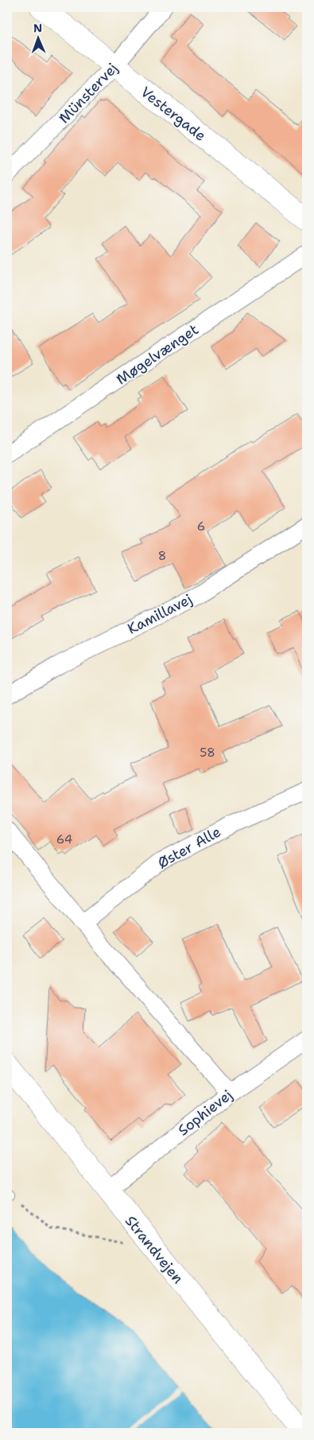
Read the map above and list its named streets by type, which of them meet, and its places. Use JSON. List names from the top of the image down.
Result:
{
  "streets": {
    "street": [
      "Münstervej",
      "Vestergade",
      "Møgelvænget",
      "Kamillavej",
      "Øster Alle",
      "Sophievej",
      "Strandvejen"
    ]
  },
  "crossings": [
    ["Münstervej", "Vestergade"],
    ["Sophievej", "Strandvejen"]
  ],
  "house_numbers": [
    "6",
    "8",
    "58",
    "64"
  ],
  "north": "top"
}
